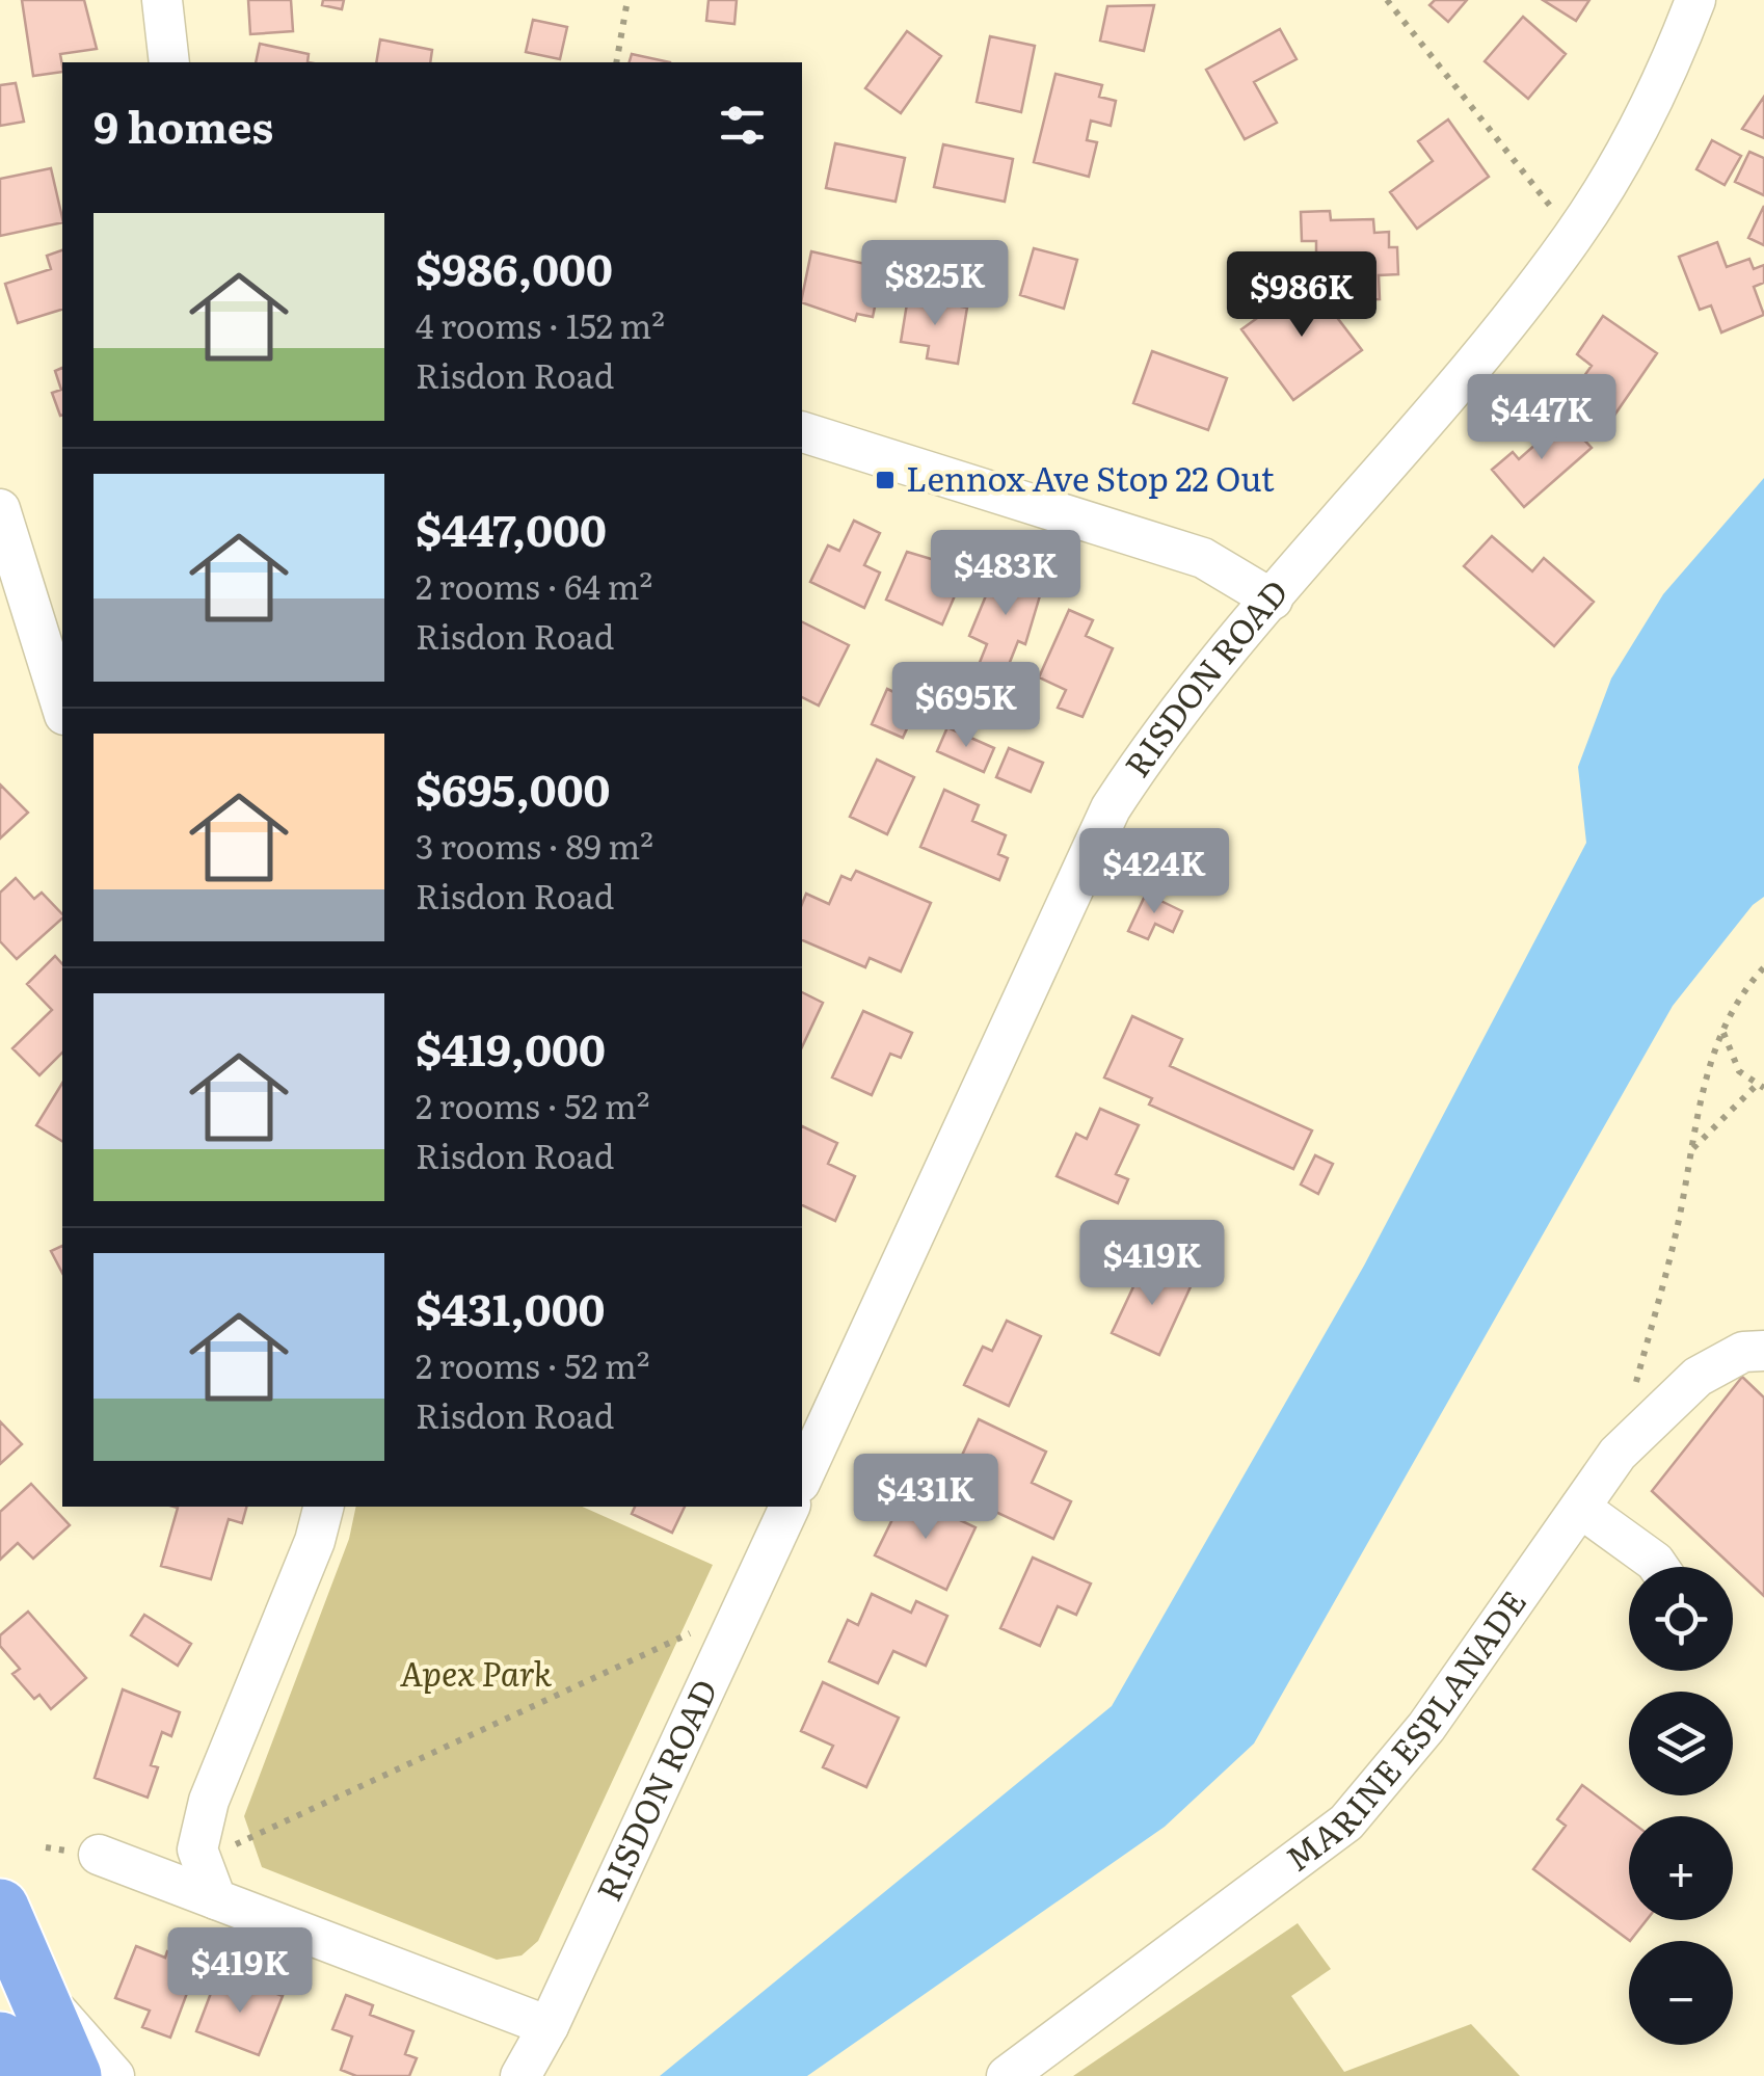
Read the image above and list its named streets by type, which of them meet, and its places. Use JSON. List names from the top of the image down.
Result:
{
  "streets": {
    "street": ["RISDON ROAD", "MARINE ESPLANADE"]
  },
  "parks": ["Apex Park"],
  "places": {
    "transit": ["Lennox Ave Stop 22 Out"]
  },
  "page": {
    "heading": "9 homes",
    "list": [
      {
        "name": "$986,000",
        "note": "4 rooms · 152 m² · Risdon Road"
      },
      {
        "name": "$447,000",
        "note": "2 rooms · 64 m² · Risdon Road"
      },
      {
        "name": "$695,000",
        "note": "3 rooms · 89 m² · Risdon Road"
      },
      {
        "name": "$419,000",
        "note": "2 rooms · 52 m² · Risdon Road"
      },
      {
        "name": "$431,000",
        "note": "2 rooms · 52 m² · Risdon Road"
      }
    ],
    "price": [
      "$825K",
      "$986K",
      "$447K",
      "$483K",
      "$695K",
      "$424K",
      "$419K",
      "$431K",
      "$419K"
    ],
    "map_buttons": ["+", "−"]
  }
}
